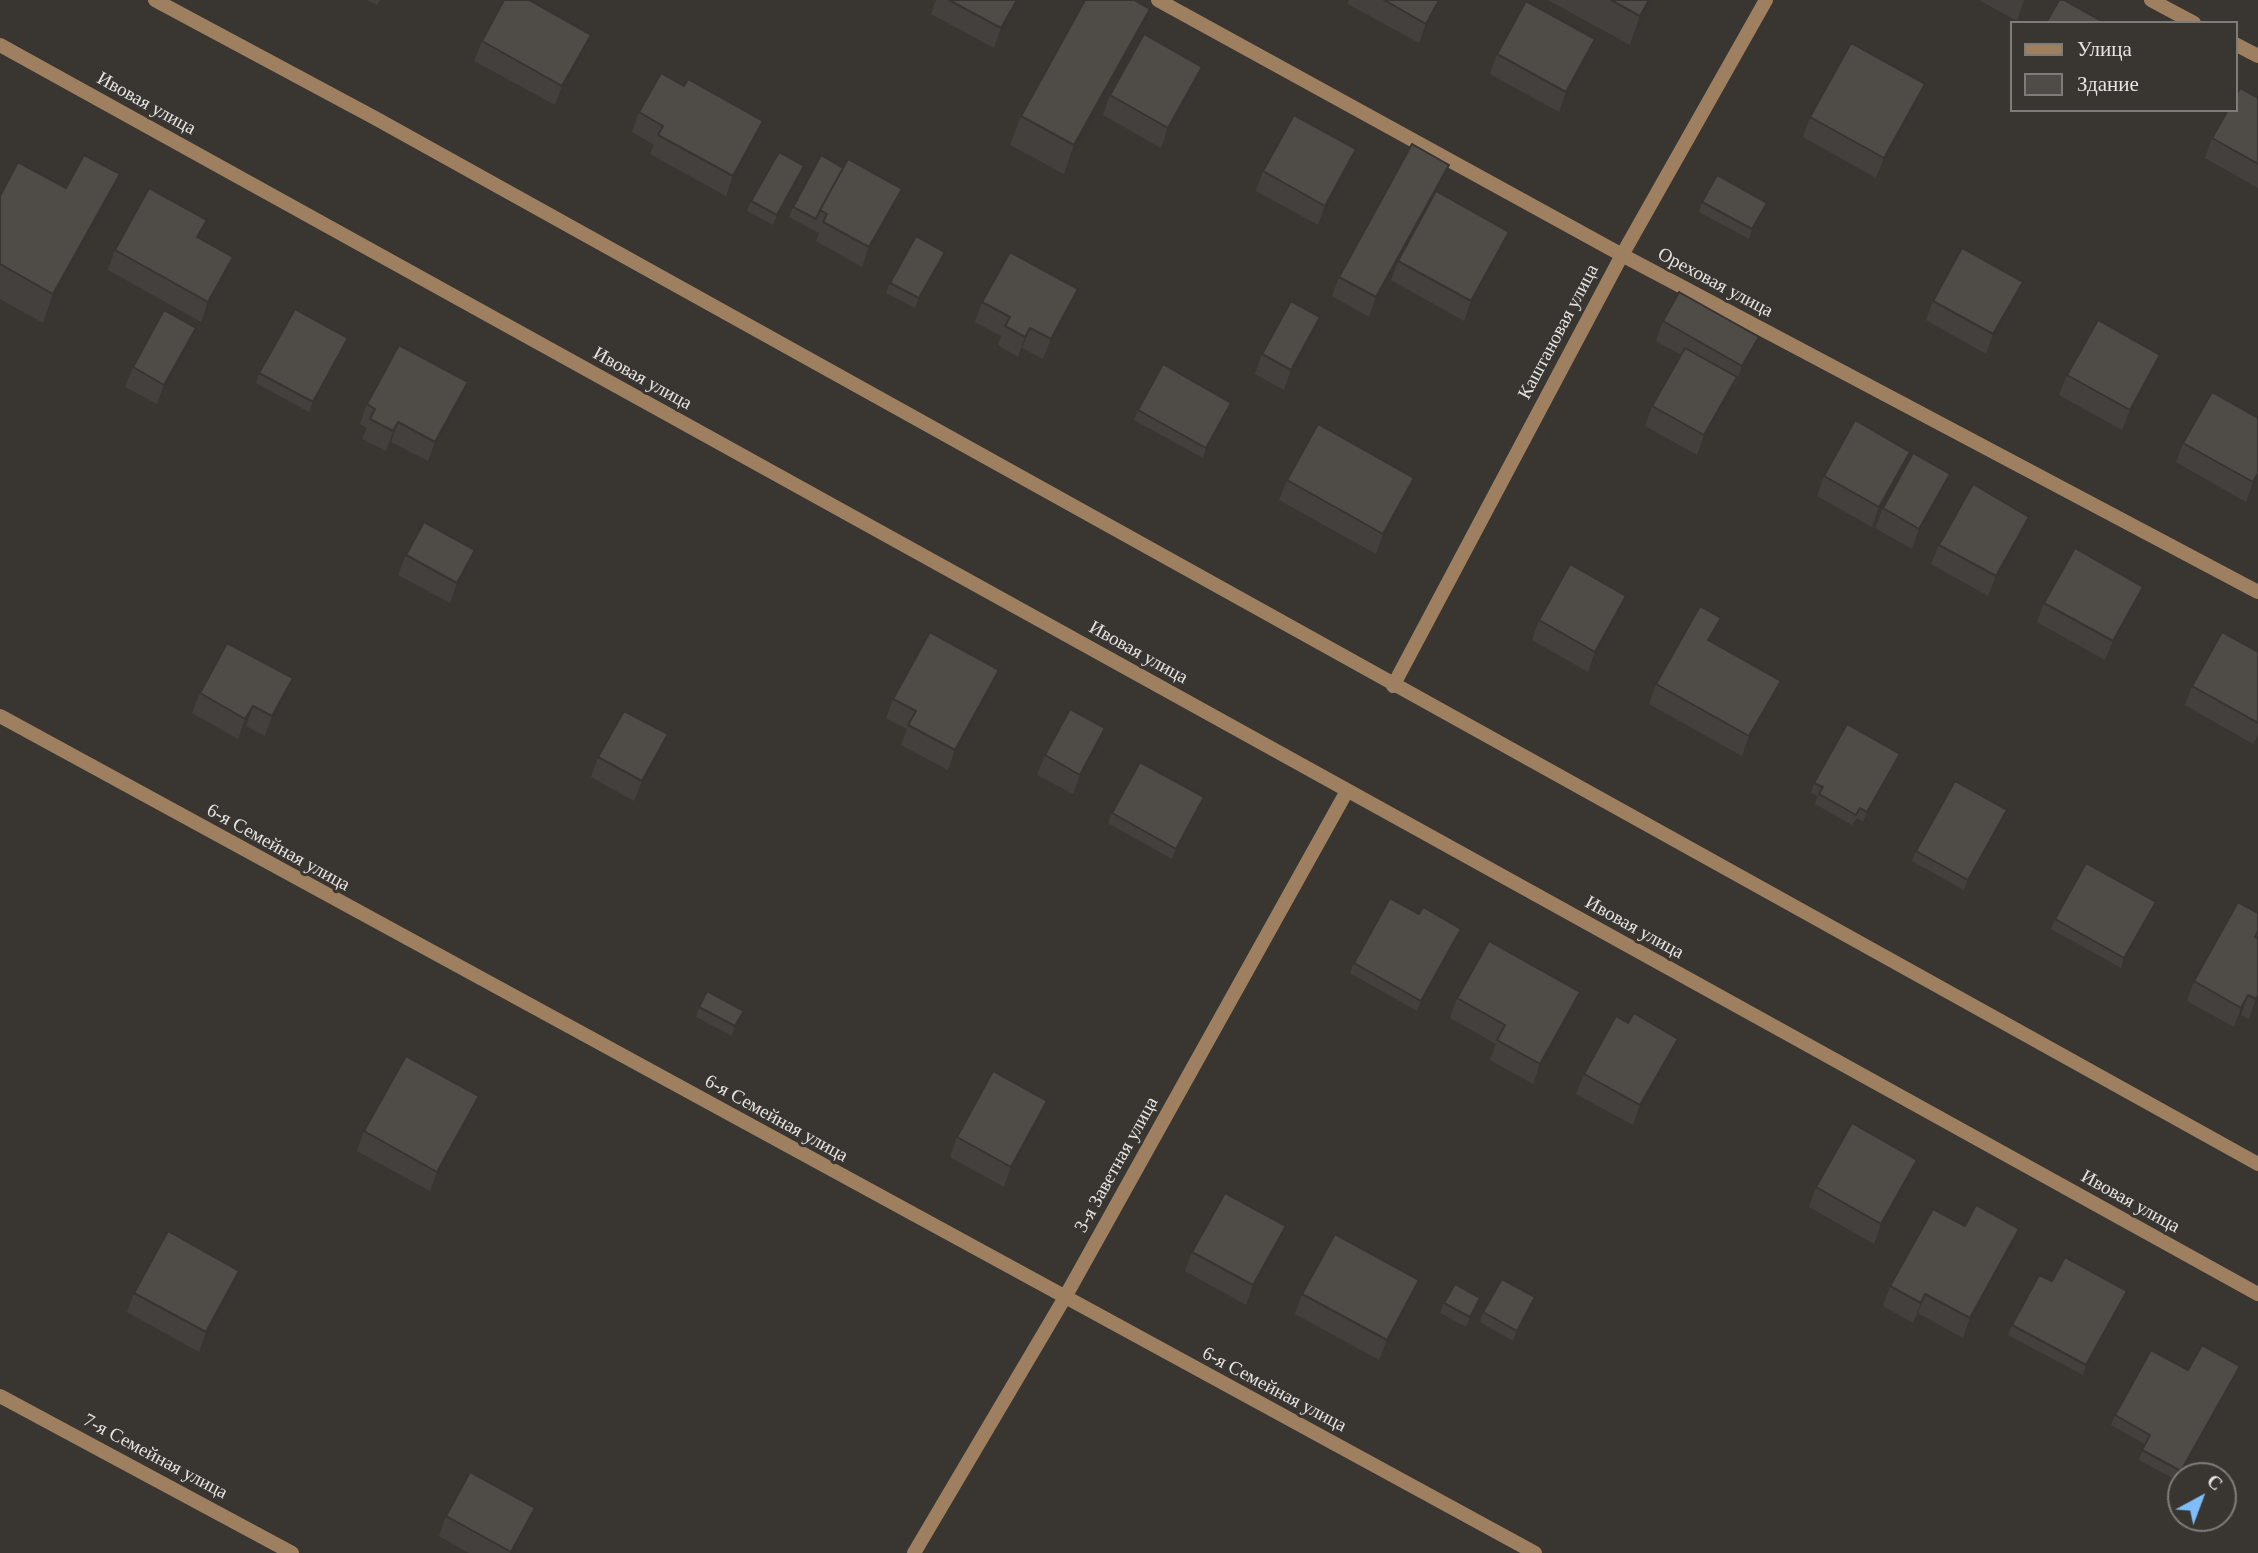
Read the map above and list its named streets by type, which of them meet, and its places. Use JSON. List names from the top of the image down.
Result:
{
  "streets": {
    "street": [
      "Ивовая улица",
      "Ореховая улица",
      "Каштановая улица",
      "6-я Семейная улица",
      "3-я Заветная улица",
      "7-я Семейная улица"
    ]
  },
  "crossings": [
    ["Ивовая улица", "3-я Заветная улица"],
    ["Ореховая улица", "Каштановая улица"],
    ["6-я Семейная улица", "3-я Заветная улица"]
  ],
  "legend": ["Улица", "Здание"],
  "north": "top right"
}
